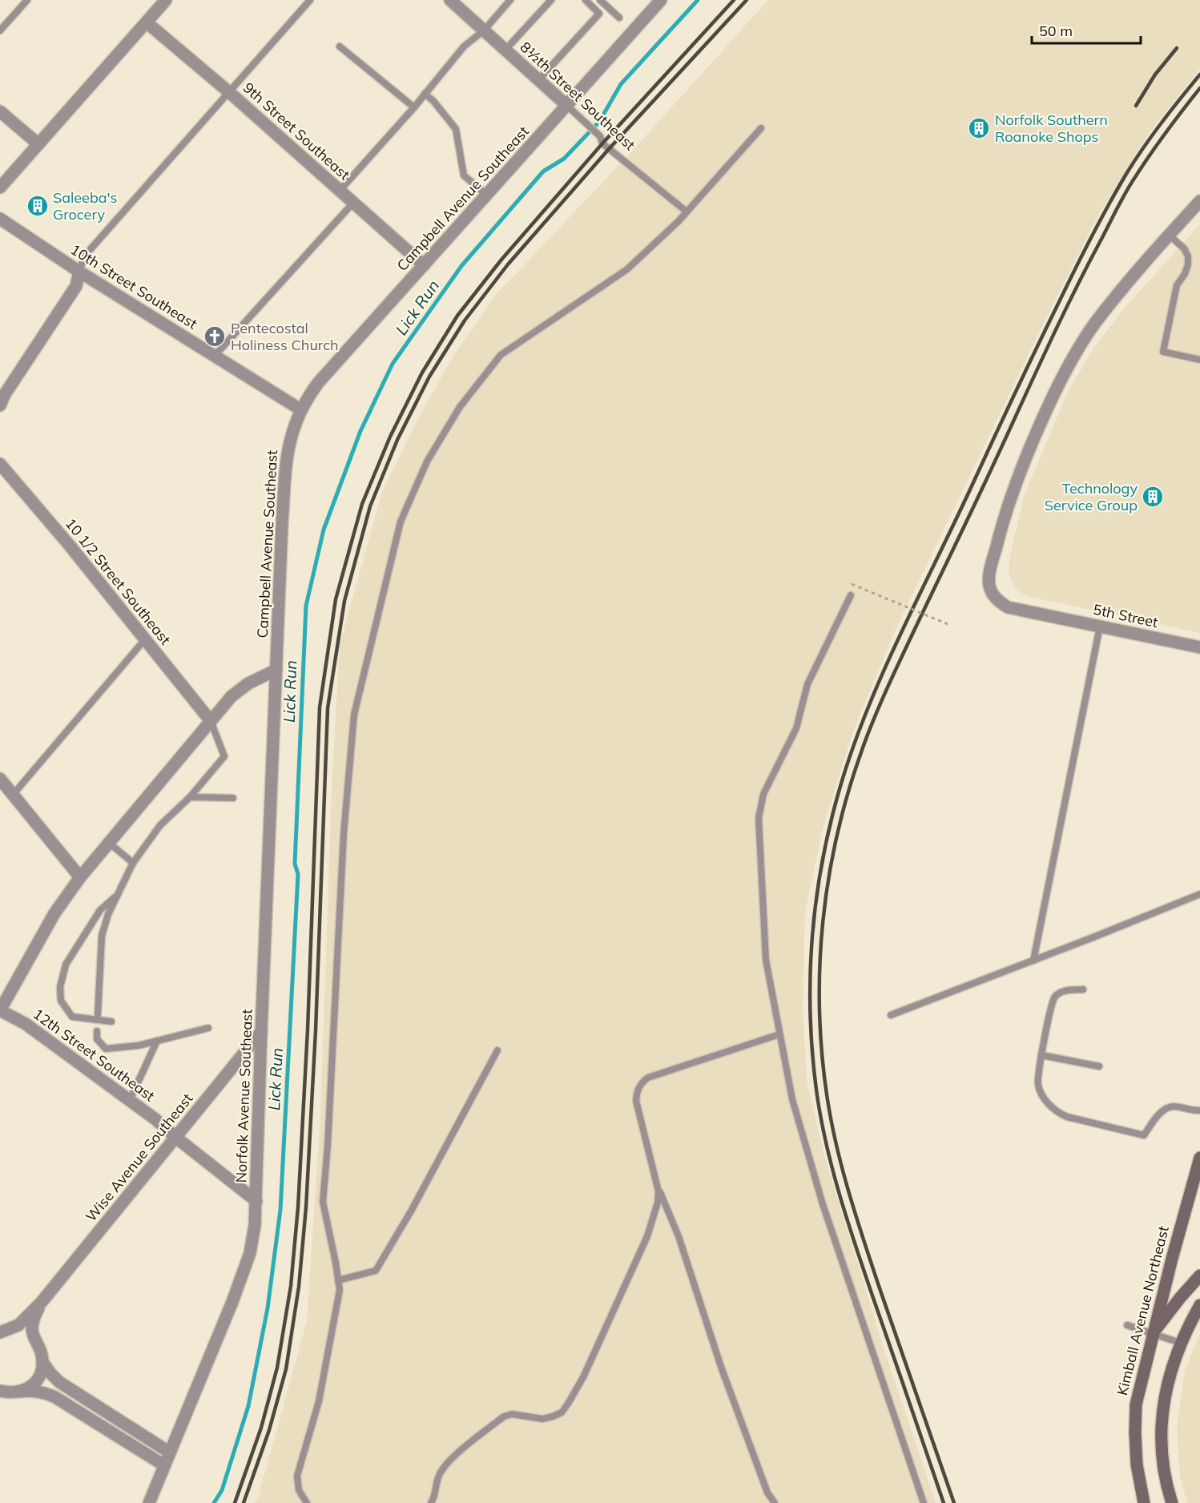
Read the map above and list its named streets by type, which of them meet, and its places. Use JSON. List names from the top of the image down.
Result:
{
  "streets": {
    "main road": ["Kimball Avenue Northeast"],
    "street": [
      "8½th Street Southeast",
      "9th Street Southeast",
      "Campbell Avenue Southeast",
      "10th Street Southeast",
      "10 1/2 Street Southeast",
      "5th Street",
      "12th Street Southeast",
      "Norfolk Avenue Southeast",
      "Wise Avenue Southeast"
    ]
  },
  "crossings": [
    ["8½th Street Southeast", "Campbell Avenue Southeast"],
    ["9th Street Southeast", "Campbell Avenue Southeast"],
    ["Campbell Avenue Southeast", "10th Street Southeast"],
    ["Campbell Avenue Southeast", "Norfolk Avenue Southeast"],
    ["12th Street Southeast", "Norfolk Avenue Southeast"],
    ["12th Street Southeast", "Wise Avenue Southeast"],
    ["Norfolk Avenue Southeast", "Wise Avenue Southeast"]
  ],
  "water": ["Lick Run"],
  "places": {
    "building": ["Norfolk Southern Roanoke Shops", "Saleeba's Grocery", "Technology Service Group"],
    "church": ["Pentecostal Holiness Church"]
  },
  "scale_bar": "50 m"
}
